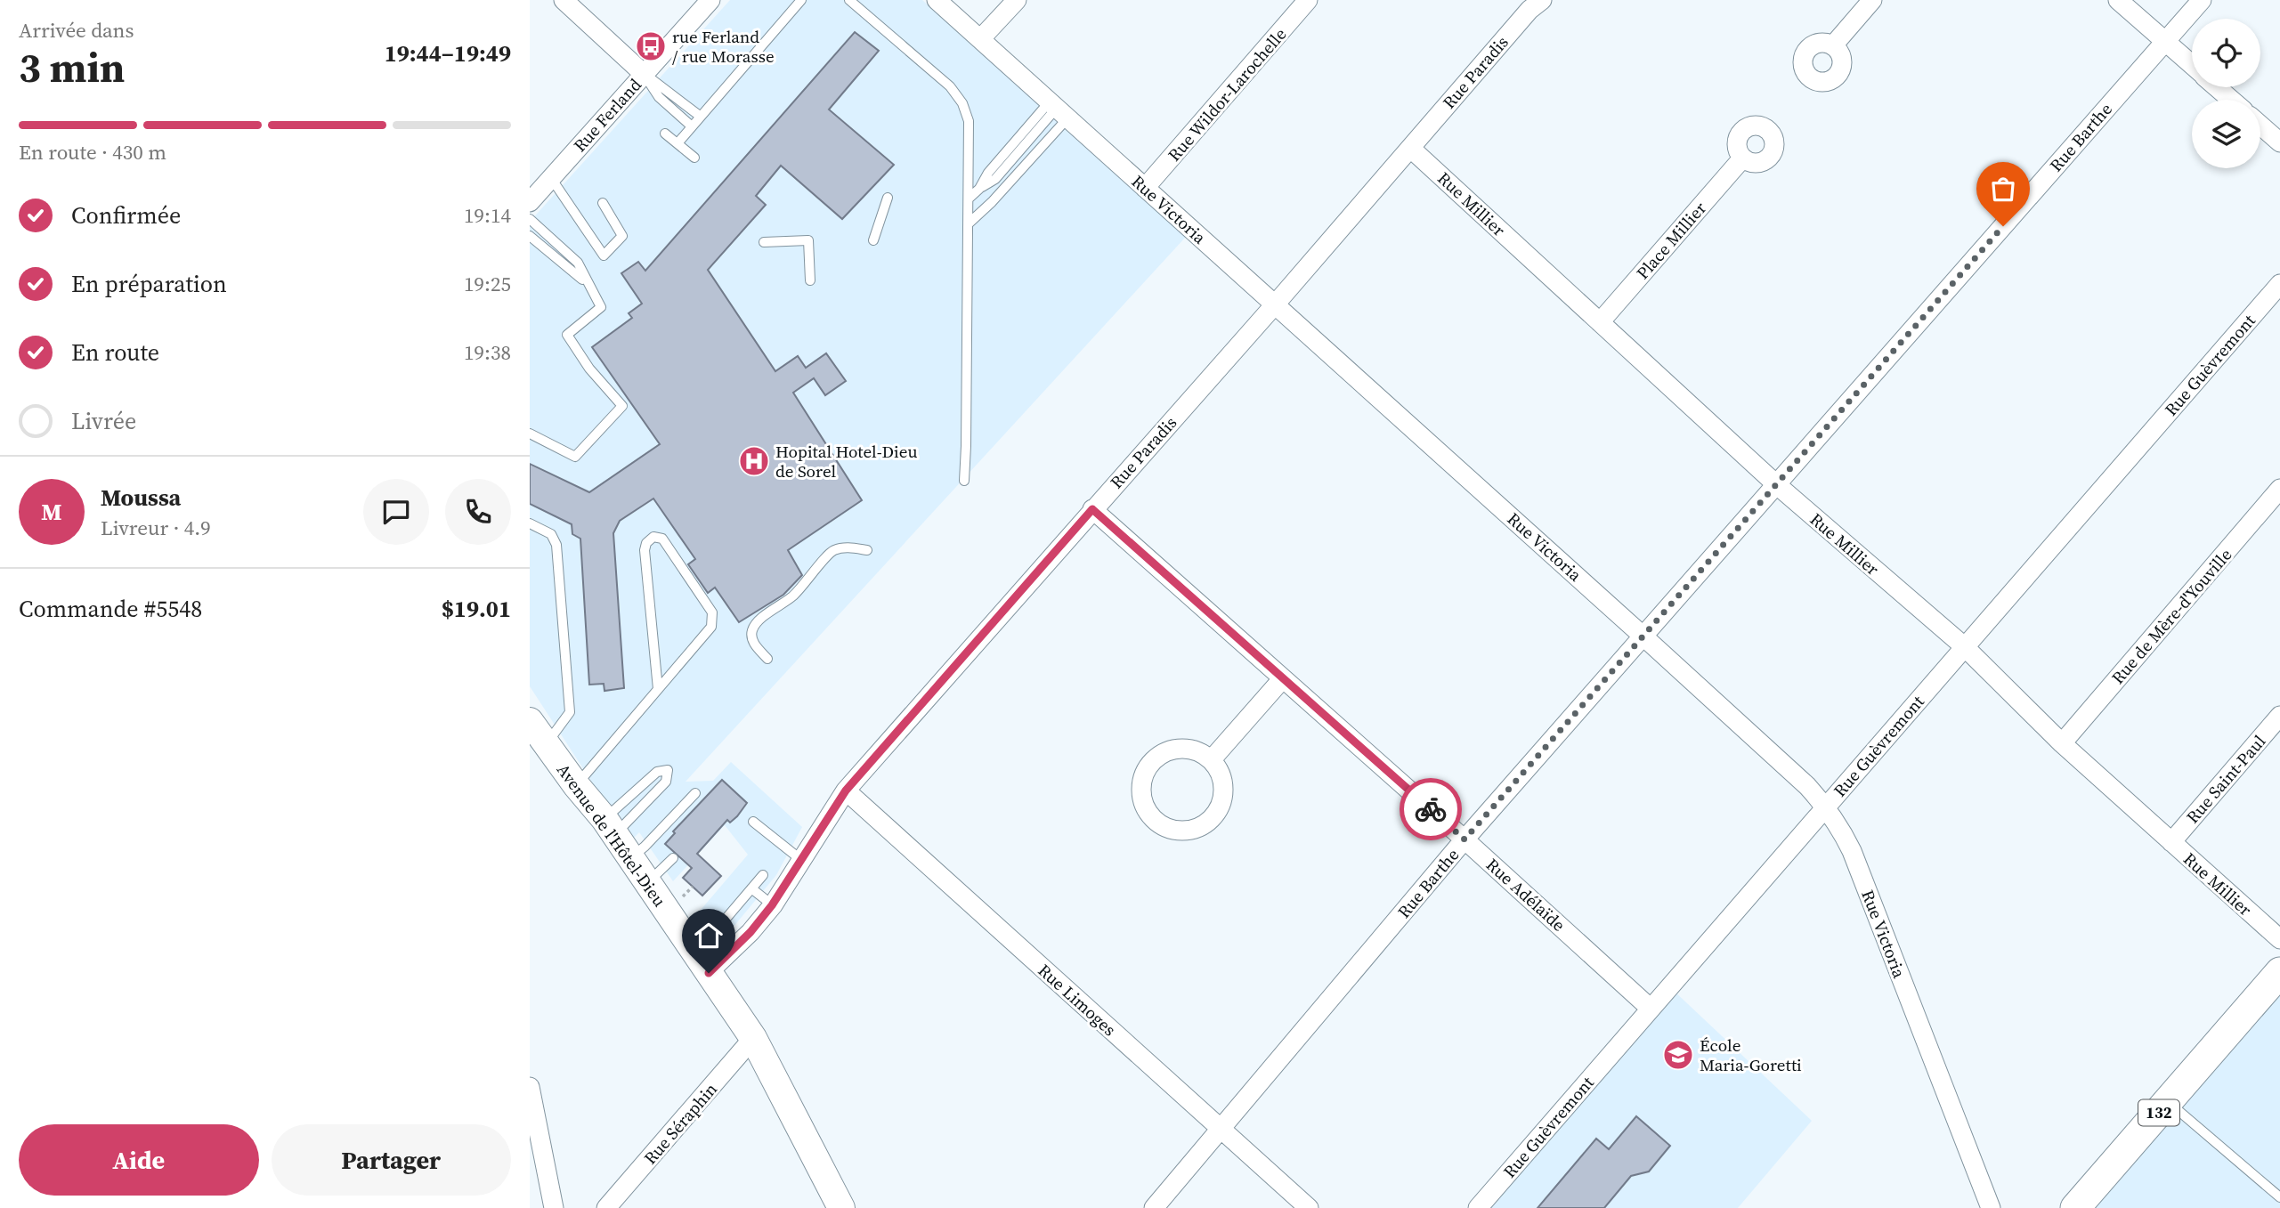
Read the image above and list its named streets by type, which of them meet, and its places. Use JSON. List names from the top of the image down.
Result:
{
  "streets": {
    "main road": ["132"],
    "street": [
      "Rue Paradis",
      "Rue Wildor-Larochelle",
      "Rue Ferland",
      "Rue Barthe",
      "Rue Millier",
      "Rue Victoria",
      "Place Millier",
      "Rue Guèvremont",
      "Rue de Mère-d'Youville",
      "Rue Saint-Paul",
      "Avenue de l'Hôtel-Dieu",
      "Rue Adélaïde",
      "Rue Limoges",
      "Rue Séraphin"
    ]
  },
  "crossings": [
    ["Rue Paradis", "Rue Millier"],
    ["Rue Paradis", "Rue Victoria"],
    ["Rue Paradis", "Avenue de l'Hôtel-Dieu"],
    ["Rue Paradis", "Rue Adélaïde"],
    ["Rue Paradis", "Rue Limoges"],
    ["Rue Wildor-Larochelle", "Rue Victoria"],
    ["Rue Barthe", "Rue Millier"],
    ["Rue Barthe", "Rue Victoria"],
    ["Rue Barthe", "Rue Adélaïde"],
    ["Rue Barthe", "Rue Limoges"],
    ["Rue Millier", "Place Millier"],
    ["Rue Millier", "Rue Guèvremont"],
    ["Rue Millier", "Rue de Mère-d'Youville"],
    ["Rue Millier", "Rue Saint-Paul"],
    ["Rue Victoria", "Rue Guèvremont"],
    ["Rue Guèvremont", "Rue Adélaïde"],
    ["Avenue de l'Hôtel-Dieu", "Rue Séraphin"]
  ],
  "places": {
    "bus stop": ["rue Ferland / rue Morasse"],
    "hospital": ["Hopital Hotel-Dieu de Sorel"],
    "school or university": ["École Maria-Goretti"]
  },
  "page": {
    "heading": ["3 min", "Arrivée dans", "19:44–19:49"],
    "panel": [
      "Moussa",
      "Livreur · 4.9",
      "Commande #5548",
      "$19.01"
    ],
    "bar": "En route · 430 m",
    "list": [
      ["Confirmée", "19:14"],
      ["En préparation", "19:25"],
      ["En route", "19:38"],
      "Livrée"
    ],
    "round": "M",
    "buttons": ["Aide", "Partager"]
  }
}
